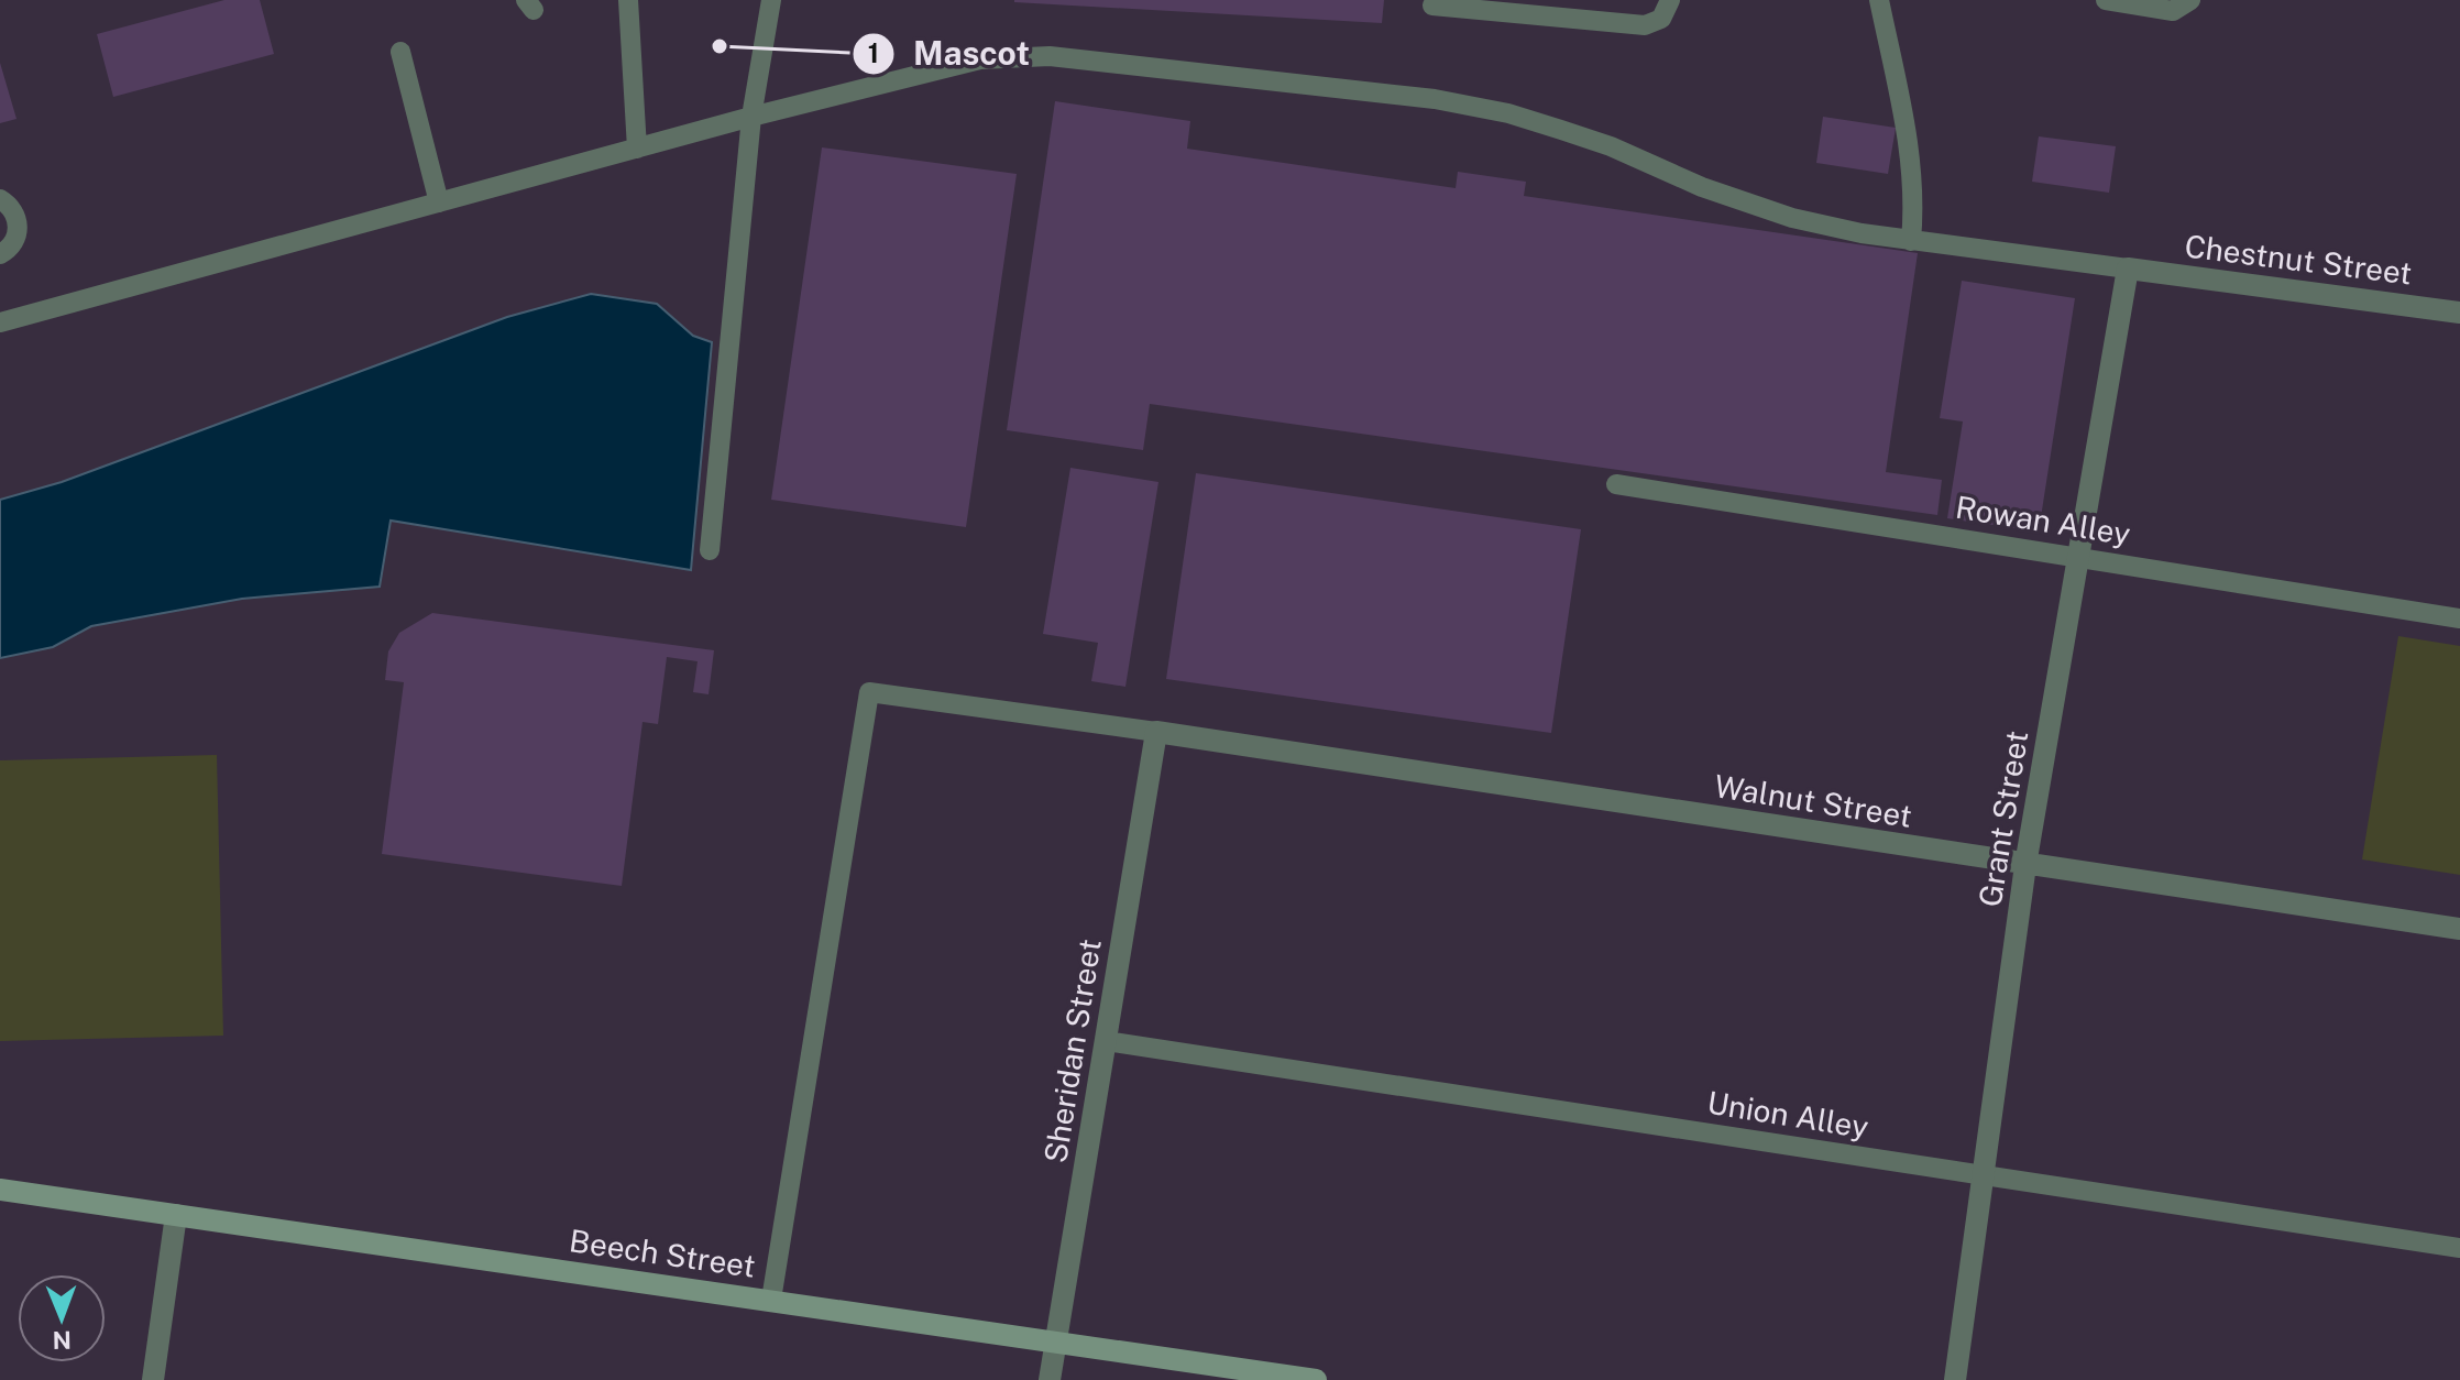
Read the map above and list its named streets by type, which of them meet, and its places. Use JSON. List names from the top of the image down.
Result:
{
  "streets": {
    "street": [
      "Chestnut Street",
      "Walnut Street",
      "Grant Street",
      "Sheridan Street",
      "Beech Street"
    ],
    "lane": ["Rowan Alley", "Union Alley"]
  },
  "crossings": [
    ["Chestnut Street", "Grant Street"],
    ["Rowan Alley", "Grant Street"],
    ["Walnut Street", "Grant Street"],
    ["Walnut Street", "Sheridan Street"],
    ["Grant Street", "Union Alley"],
    ["Sheridan Street", "Union Alley"],
    ["Sheridan Street", "Beech Street"]
  ],
  "places": ["Mascot"],
  "north": "bottom"
}
